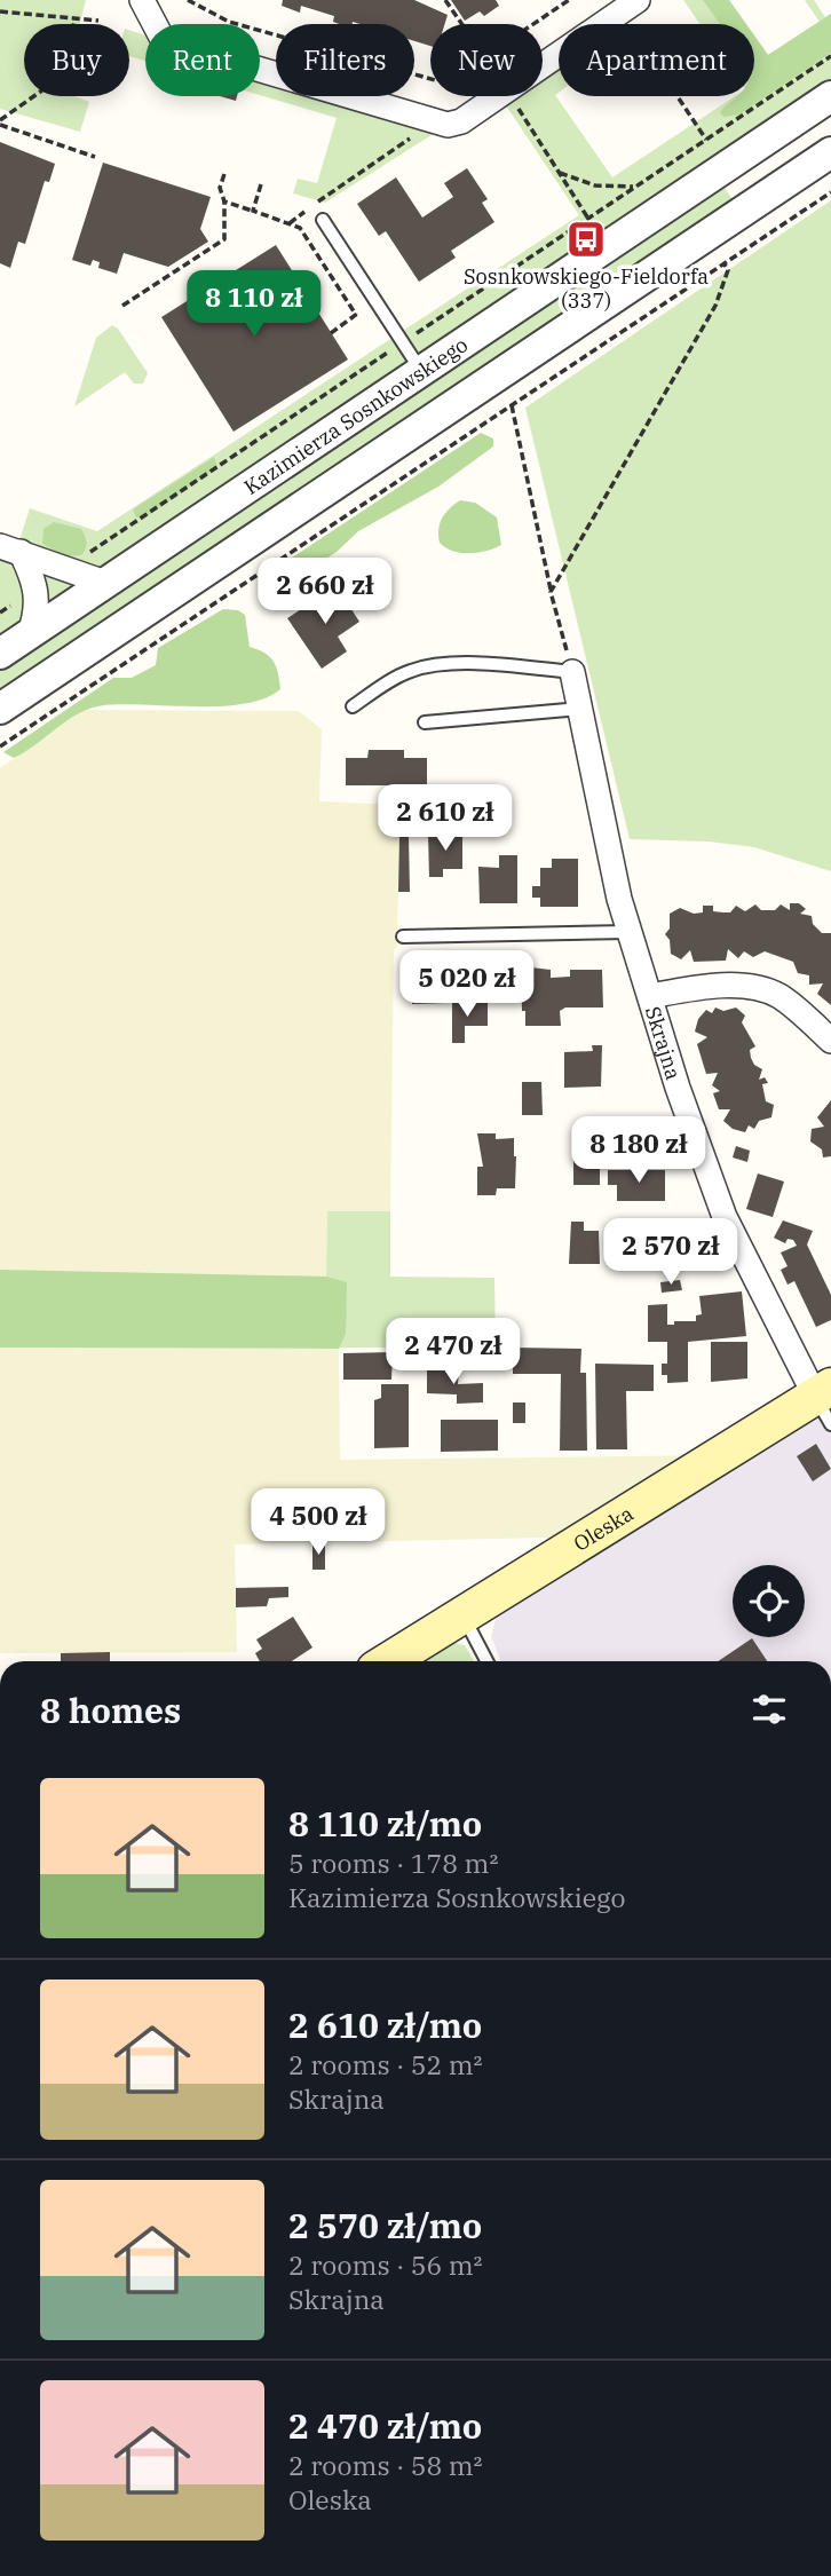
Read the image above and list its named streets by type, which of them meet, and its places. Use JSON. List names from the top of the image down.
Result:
{
  "streets": {
    "main road": ["Oleska"],
    "street": ["Kazimierza Sosnkowskiego", "Skrajna"]
  },
  "crossings": [
    ["Skrajna", "Oleska"]
  ],
  "places": {
    "bus stop": ["Sosnkowskiego-Fieldorfa (337)"]
  },
  "page": {
    "chip": [
      "Buy",
      "Rent",
      "Filters",
      "New",
      "Apartment"
    ],
    "price": [
      "8 110 zł",
      "2 660 zł",
      "2 610 zł",
      "5 020 zł",
      "8 180 zł",
      "2 570 zł",
      "2 470 zł",
      "4 500 zł"
    ],
    "heading": "8 homes",
    "list": [
      {
        "name": "8 110 zł/mo",
        "note": "5 rooms · 178 m² · Kazimierza Sosnkowskiego"
      },
      {
        "name": "2 610 zł/mo",
        "note": "2 rooms · 52 m² · Skrajna"
      },
      {
        "name": "2 570 zł/mo",
        "note": "2 rooms · 56 m² · Skrajna"
      },
      {
        "name": "2 470 zł/mo",
        "note": "2 rooms · 58 m² · Oleska"
      }
    ]
  }
}
